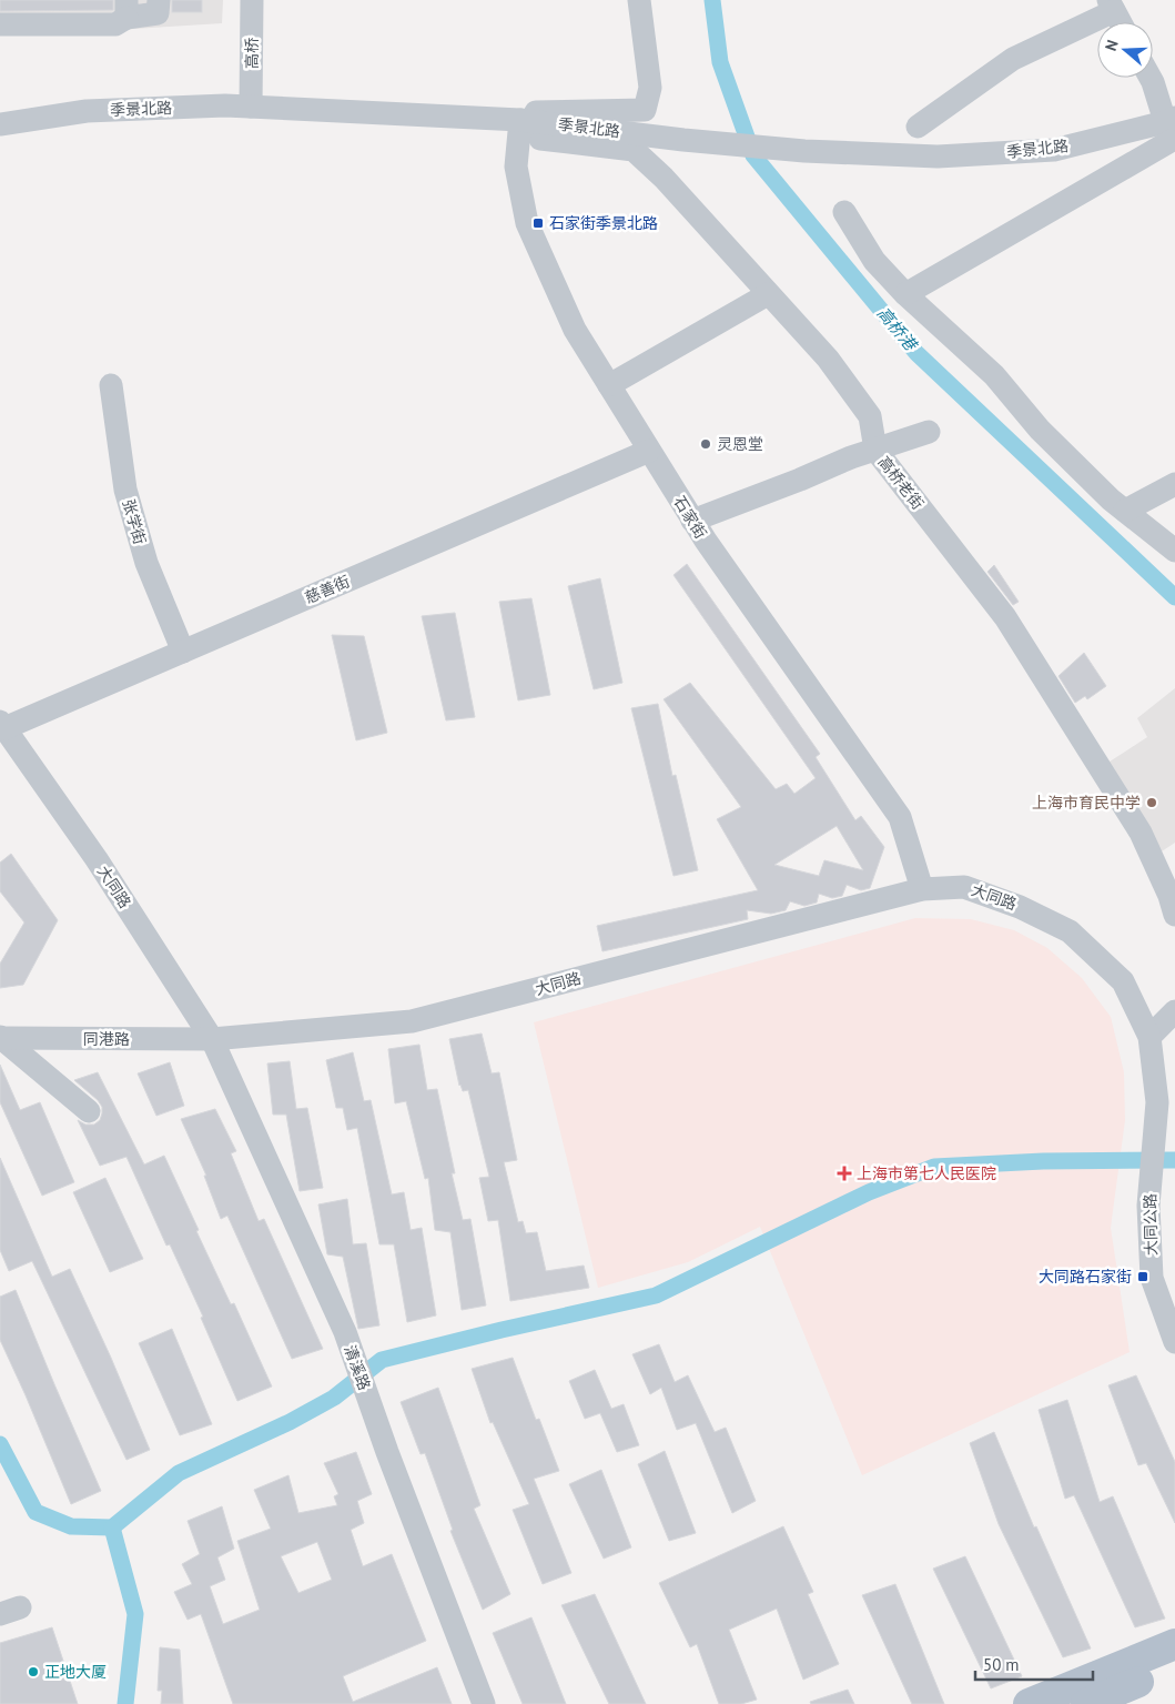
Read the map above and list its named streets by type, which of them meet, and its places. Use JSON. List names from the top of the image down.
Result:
{
  "streets": {
    "street": [
      "高桥",
      "季景北路",
      "高桥老街",
      "石家街",
      "张学街",
      "慈善街",
      "大同路",
      "同港路",
      "大同公路",
      "清溪路"
    ]
  },
  "crossings": [
    ["高桥", "季景北路"],
    ["季景北路", "高桥老街"],
    ["季景北路", "石家街"],
    ["高桥老街", "石家街"],
    ["石家街", "慈善街"],
    ["石家街", "大同路"],
    ["张学街", "慈善街"],
    ["慈善街", "大同路"],
    ["大同路", "同港路"],
    ["大同路", "大同公路"],
    ["大同路", "清溪路"],
    ["同港路", "清溪路"]
  ],
  "water": ["高桥港"],
  "places": {
    "transit": ["石家街季景北路", "大同路石家街"],
    "other": ["灵恩堂", "上海市育民中学", "正地大厦"],
    "health": ["上海市第七人民医院"]
  },
  "scale_bar": "50 m",
  "north": "left"
}
